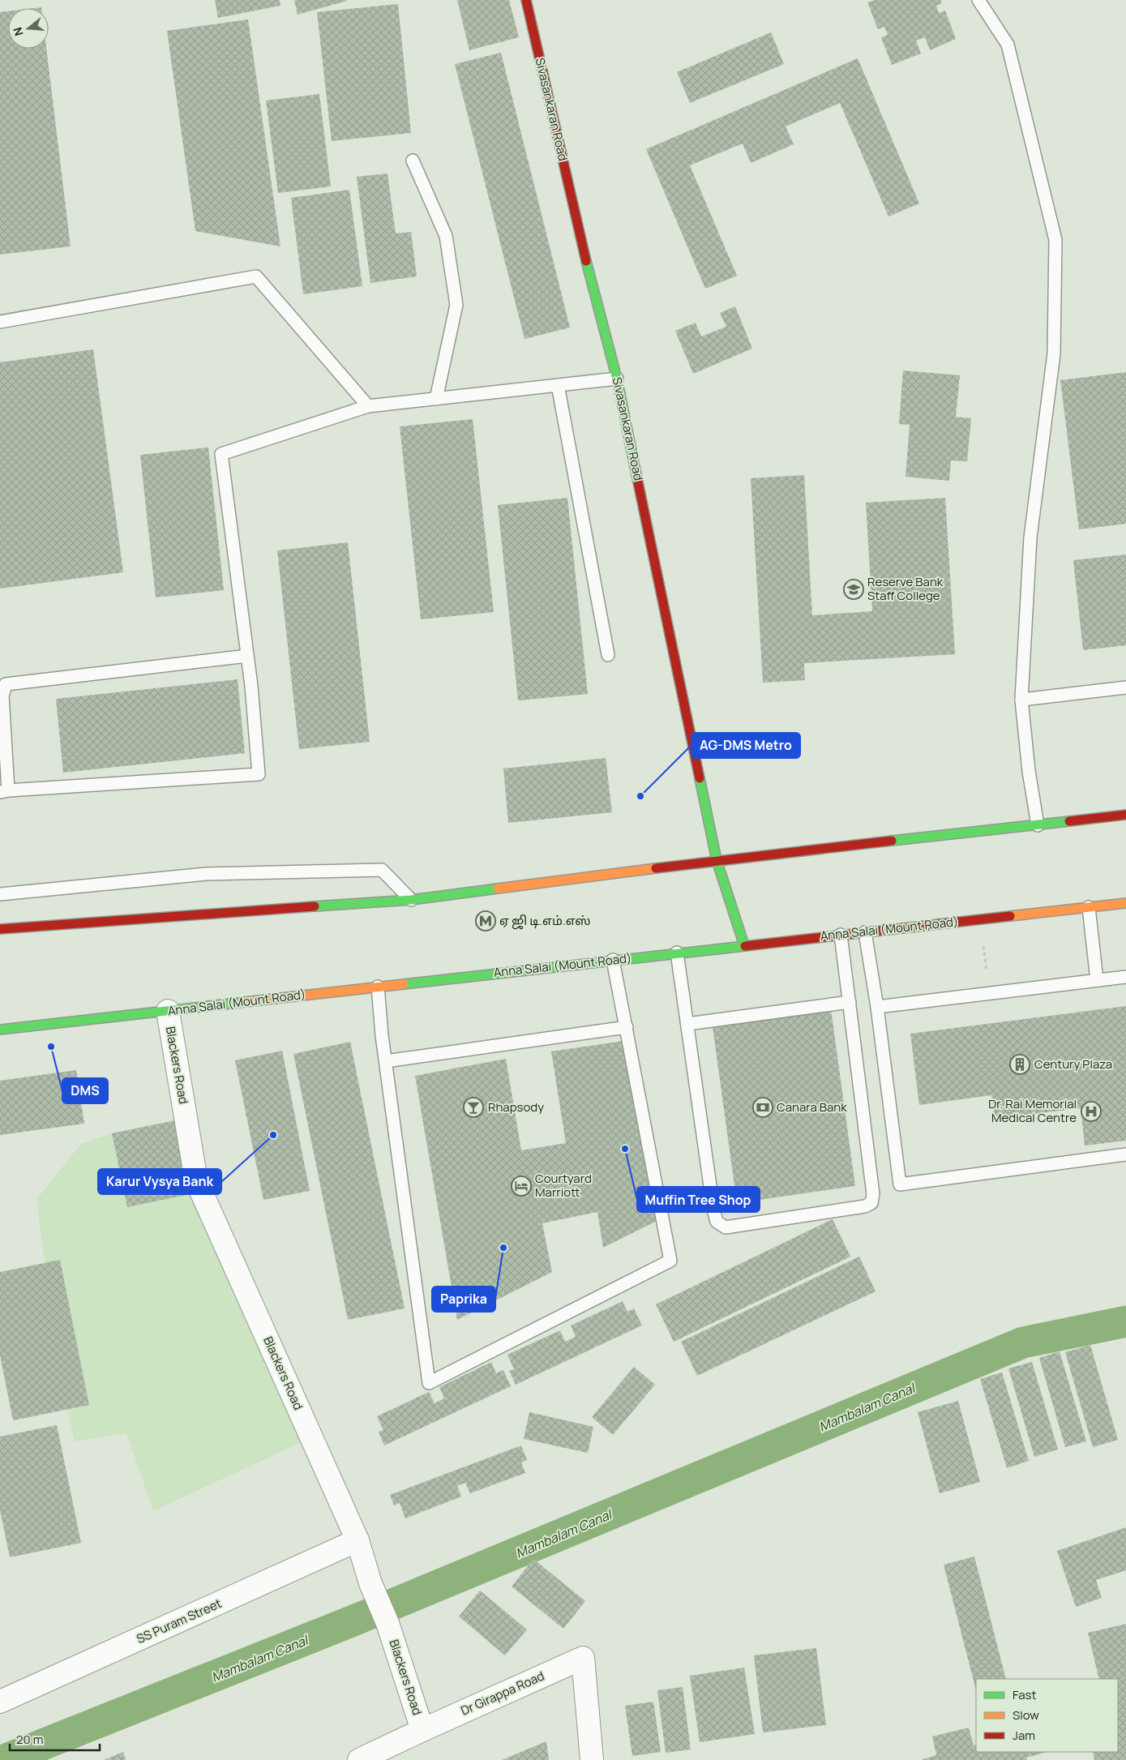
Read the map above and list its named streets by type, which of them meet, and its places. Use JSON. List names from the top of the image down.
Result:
{
  "streets": {
    "main road": ["Sivasankaran Road", "Anna Salai (Mount Road)"],
    "street": ["Blackers Road", "SS Puram Street", "Dr Girappa Road"]
  },
  "crossings": [
    ["Sivasankaran Road", "Anna Salai (Mount Road)"],
    ["Anna Salai (Mount Road)", "Blackers Road"],
    ["Blackers Road", "SS Puram Street"],
    ["Blackers Road", "Dr Girappa Road"]
  ],
  "water": ["Mambalam Canal"],
  "places": {
    "school or university": ["Reserve Bank Staff College"],
    "other": [
      "AG-DMS Metro",
      "DMS",
      "Karur Vysya Bank",
      "Muffin Tree Shop",
      "Paprika"
    ],
    "metro station": ["ஏ ஜி டி.எம்.எஸ்"],
    "building": ["Century Plaza"],
    "bar": ["Rhapsody"],
    "bank": ["Canara Bank"],
    "hospital": ["Dr. Rai Memorial Medical Centre"],
    "hotel": ["Courtyard Marriott"]
  },
  "legend": ["Fast", "Slow", "Jam"],
  "scale_bar": "20 m",
  "north": "left"
}
